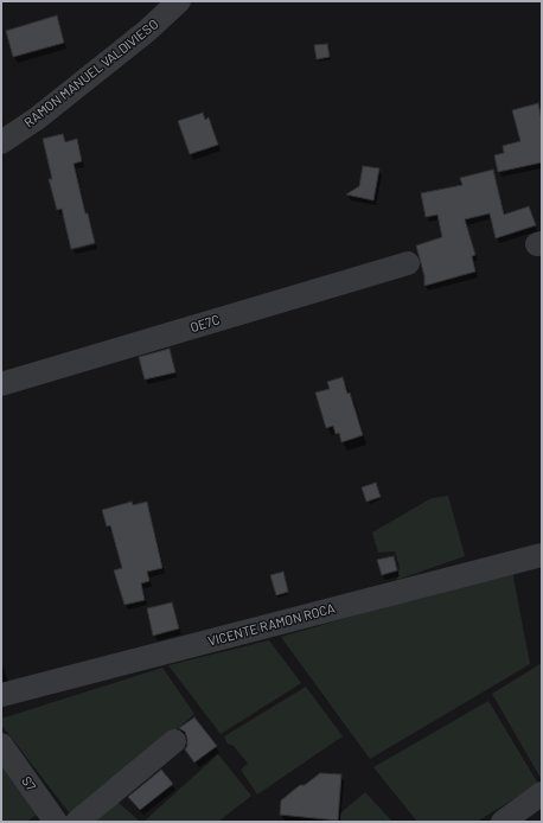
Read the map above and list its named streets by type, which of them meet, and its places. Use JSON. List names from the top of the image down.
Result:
{
  "streets": {
    "street": [
      "RAMON MANUEL VALDIVIESO",
      "OE7C",
      "VICENTE RAMON ROCA",
      "S7"
    ]
  }
}
